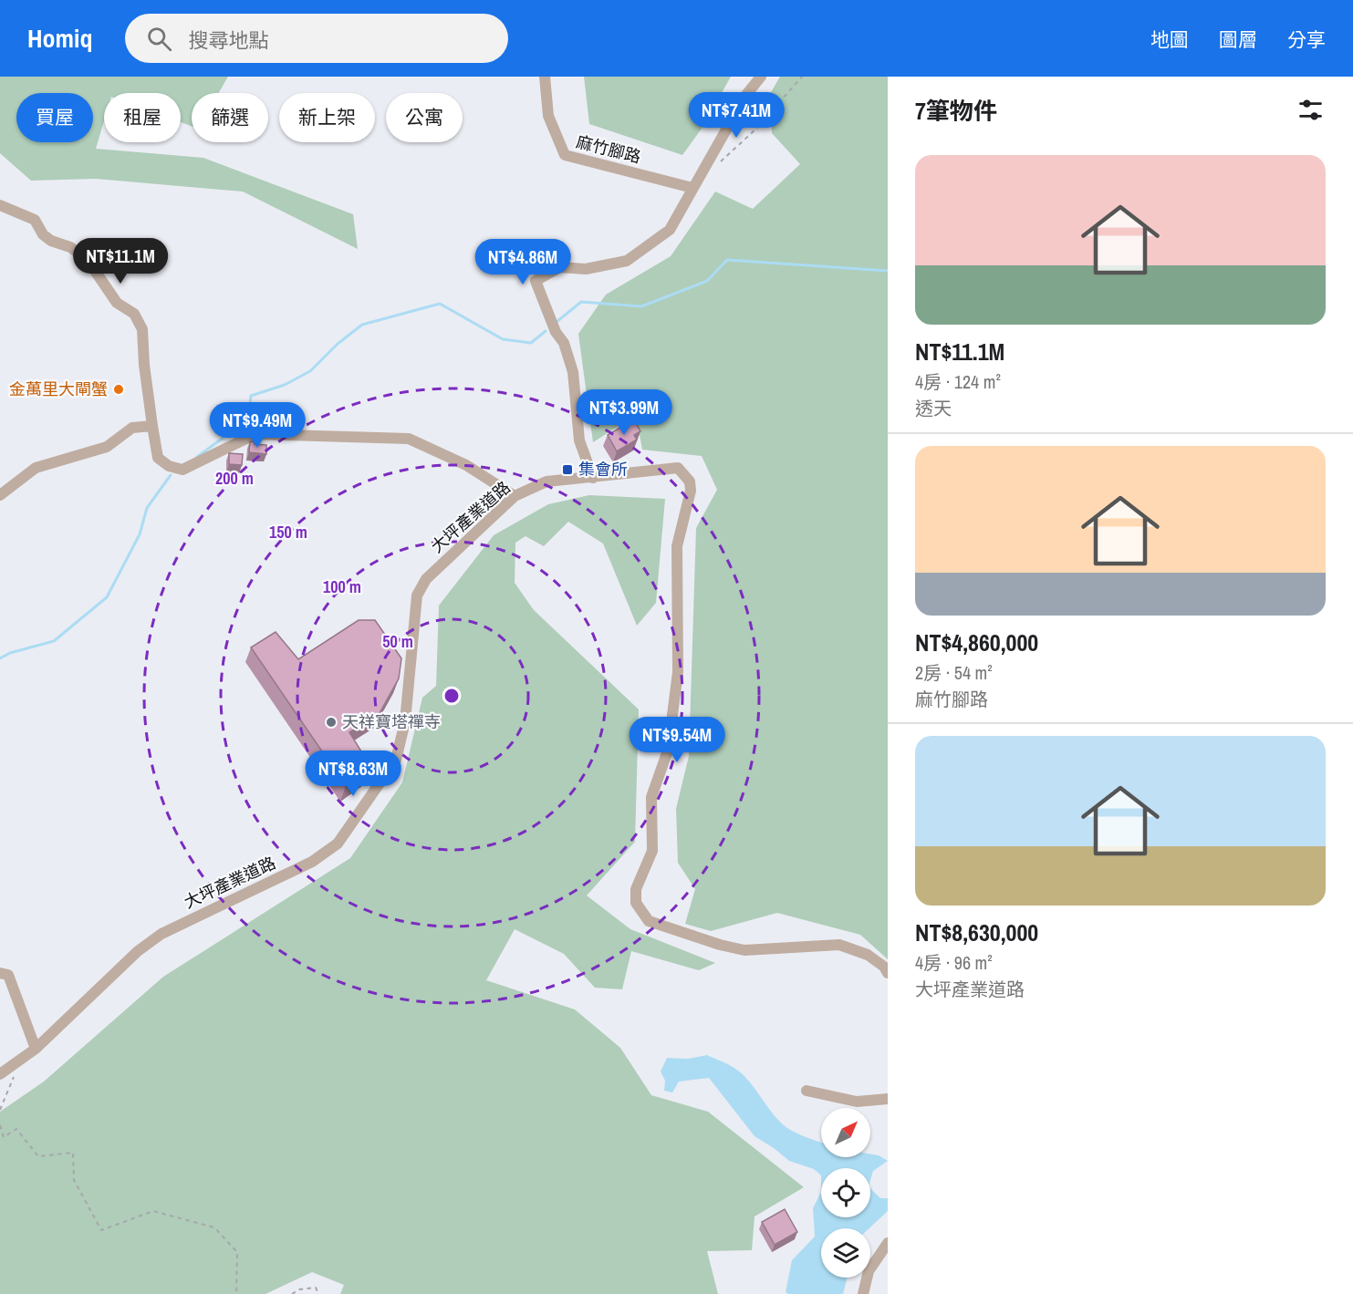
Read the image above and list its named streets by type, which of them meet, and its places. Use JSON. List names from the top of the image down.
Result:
{
  "streets": {
    "street": ["麻竹腳路", "大坪產業道路"]
  },
  "places": {
    "other": ["金萬里大閘蟹", "天祥寶塔禪寺"],
    "transit": ["集會所"]
  },
  "north": "top right",
  "page": {
    "header": "Homiq",
    "search": "搜尋地點",
    "nav": ["地圖", "圖層", "分享"],
    "heading": "7筆物件",
    "price": [
      "NT$7.41M",
      "NT$11.1M",
      "NT$4.86M",
      "NT$3.99M",
      "NT$9.49M",
      "NT$9.54M",
      "NT$8.63M"
    ],
    "chip": [
      "買屋",
      "租屋",
      "篩選",
      "新上架",
      "公寓"
    ],
    "list": [
      {
        "name": "NT$11.1M",
        "note": "4房 · 124 m² · 透天"
      },
      {
        "name": "NT$4,860,000",
        "note": "2房 · 54 m² · 麻竹腳路"
      },
      {
        "name": "NT$8,630,000",
        "note": "4房 · 96 m² · 大坪產業道路"
      }
    ]
  },
  "rings": [
    "200 m",
    "150 m",
    "100 m",
    "50 m"
  ]
}
